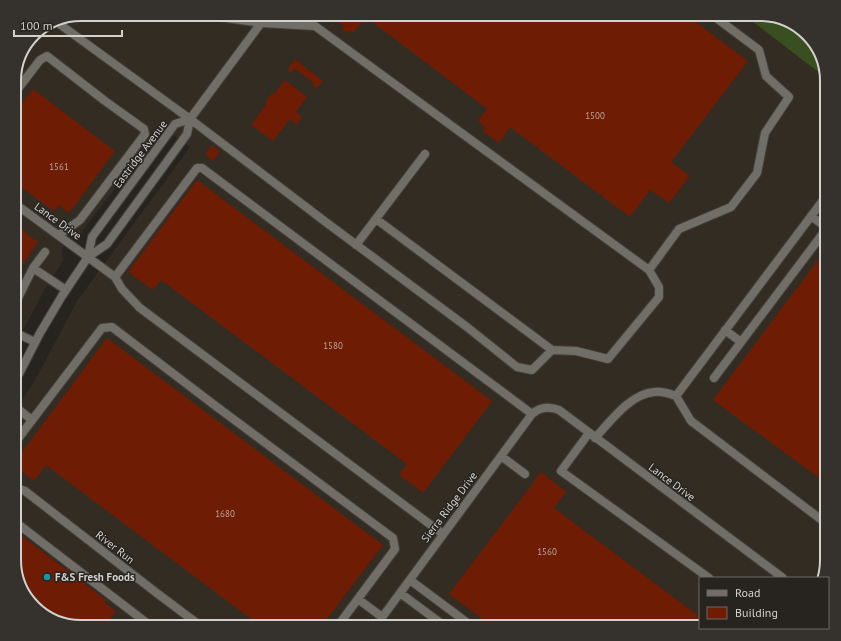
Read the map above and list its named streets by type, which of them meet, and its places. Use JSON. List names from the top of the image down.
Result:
{
  "streets": {
    "street": [
      "Eastridge Avenue",
      "Lance Drive",
      "Sierra Ridge Drive",
      "River Run"
    ]
  },
  "crossings": [
    ["Eastridge Avenue", "Lance Drive"],
    ["Lance Drive", "Sierra Ridge Drive"]
  ],
  "places": ["F&S Fresh Foods"],
  "house_numbers": [
    "1500",
    "1561",
    "1580",
    "1680",
    "1560"
  ],
  "legend": ["Road", "Building"],
  "scale_bar": "100 m"
}
